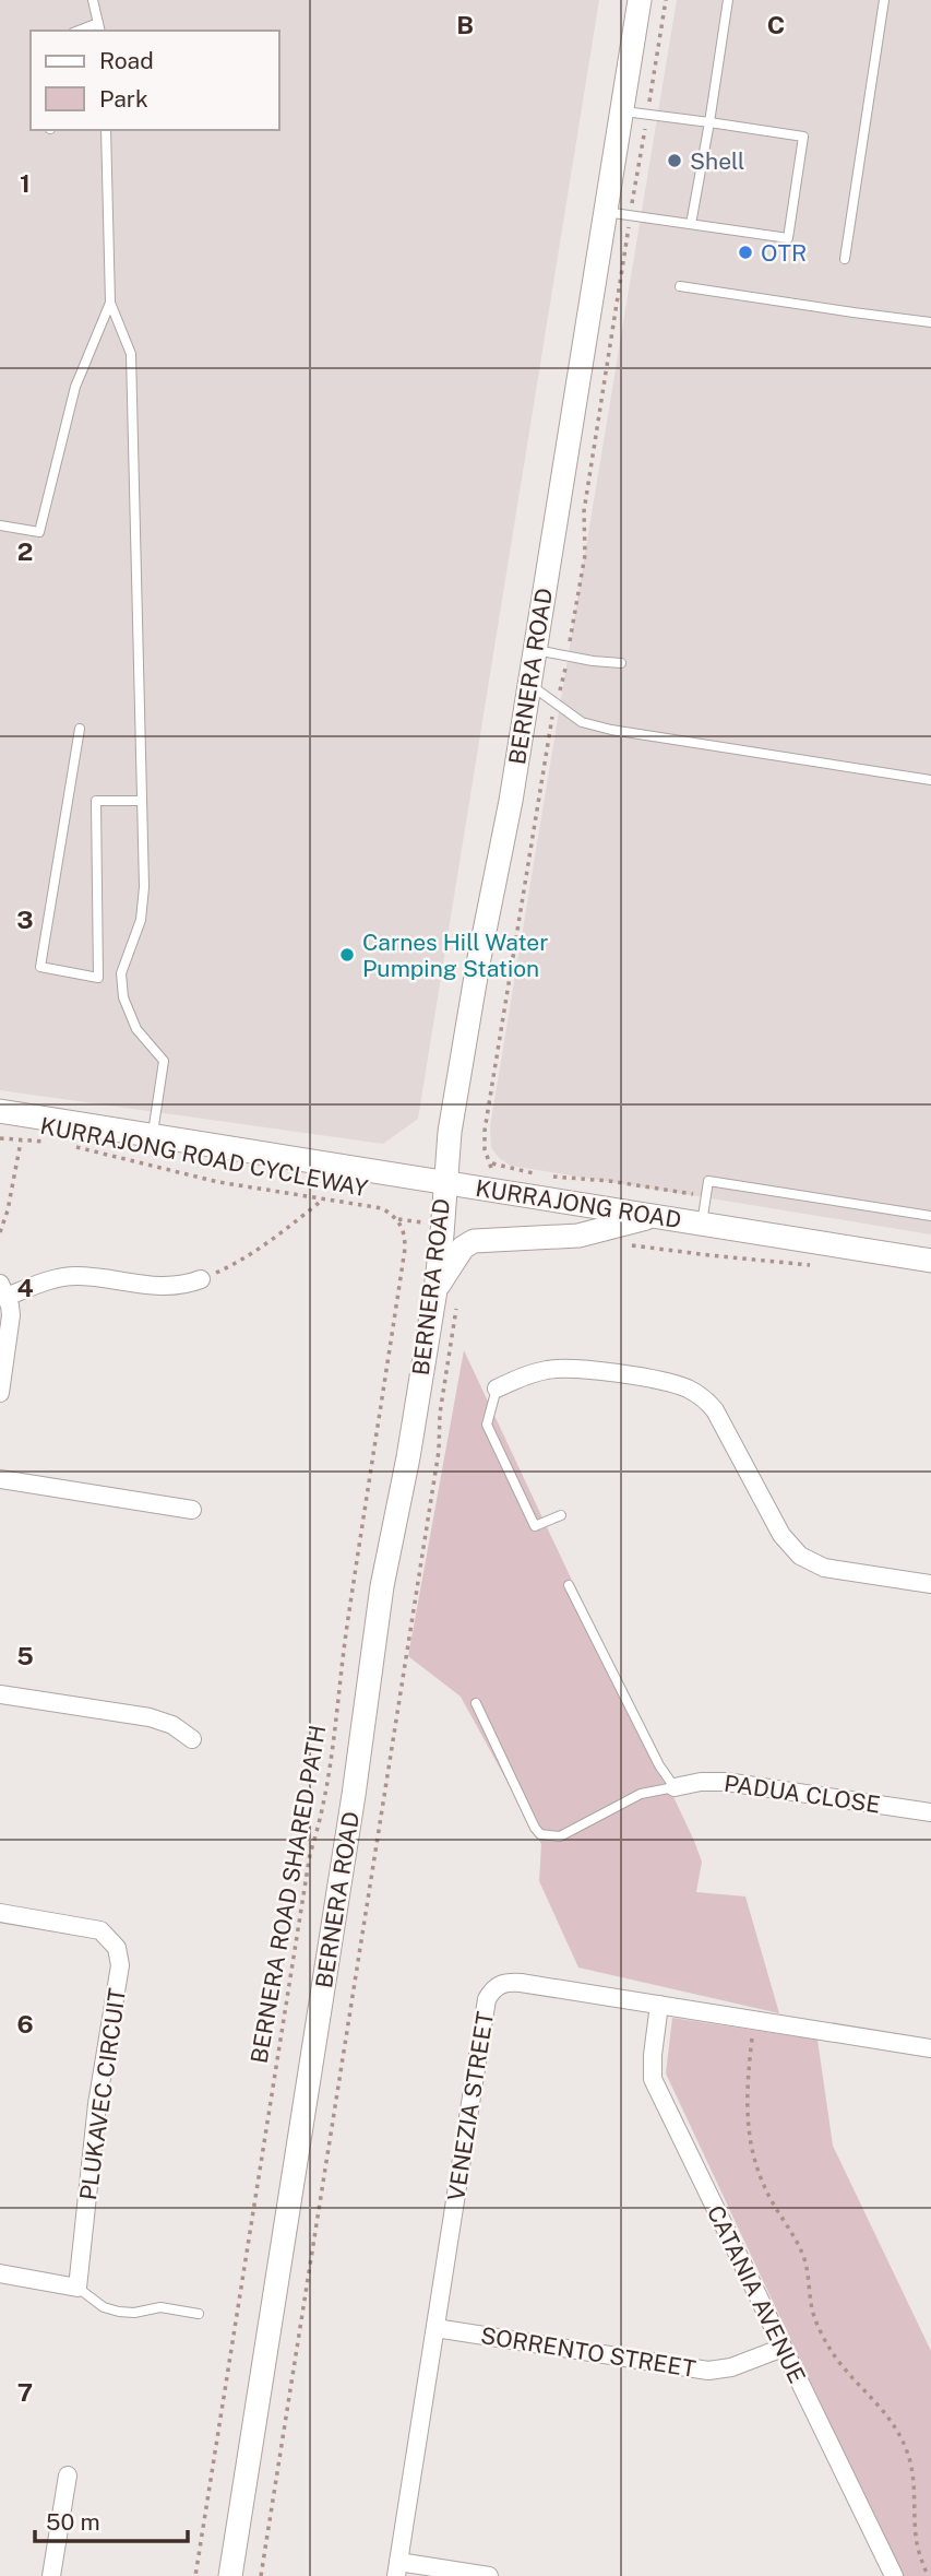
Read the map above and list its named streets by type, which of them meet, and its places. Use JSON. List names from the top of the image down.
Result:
{
  "streets": {
    "main road": ["BERNERA ROAD", "KURRAJONG ROAD"],
    "street": [
      "PADUA CLOSE",
      "PLUKAVEC CIRCUIT",
      "VENEZIA STREET",
      "CATANIA AVENUE",
      "SORRENTO STREET"
    ],
    "path": ["KURRAJONG ROAD CYCLEWAY", "BERNERA ROAD SHARED PATH"]
  },
  "crossings": [
    ["BERNERA ROAD", "KURRAJONG ROAD"],
    ["KURRAJONG ROAD CYCLEWAY", "BERNERA ROAD SHARED PATH"],
    ["VENEZIA STREET", "CATANIA AVENUE"],
    ["VENEZIA STREET", "SORRENTO STREET"],
    ["CATANIA AVENUE", "SORRENTO STREET"]
  ],
  "places": ["Shell", "OTR", "Carnes Hill Water Pumping Station"],
  "legend": ["Road", "Park"],
  "scale_bar": "50 m",
  "grid": {
    "columns": ["B", "C"],
    "rows": [
      "1",
      "2",
      "3",
      "4",
      "5",
      "6",
      "7"
    ]
  }
}
